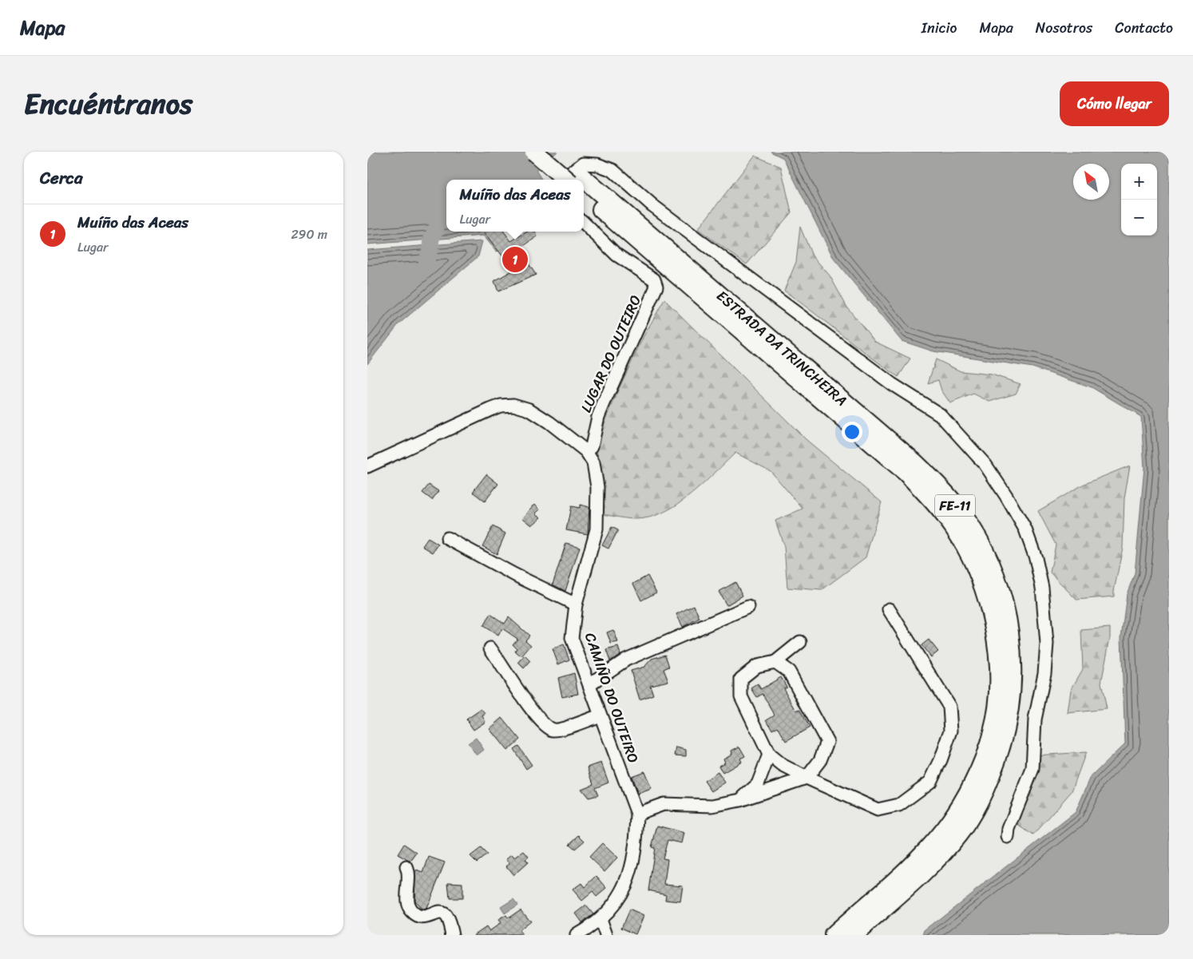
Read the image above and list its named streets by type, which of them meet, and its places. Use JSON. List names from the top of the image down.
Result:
{
  "streets": {
    "highway": ["ESTRADA DA TRINCHEIRA", "FE-11"],
    "street": ["LUGAR DO OUTEIRO", "CAMIÑO DO OUTEIRO"]
  },
  "crossings": [
    ["LUGAR DO OUTEIRO", "CAMIÑO DO OUTEIRO"]
  ],
  "north": "top left",
  "page": {
    "header": "Mapa",
    "nav": [
      "Inicio",
      "Mapa",
      "Nosotros",
      "Contacto"
    ],
    "title": "Encuéntranos",
    "buttons": "Cómo llegar",
    "heading": "Cerca",
    "map_buttons": ["+", "−"],
    "popup": ["Muíño das Aceas", "Lugar"],
    "list": [
      {
        "mark": "1",
        "name": "Muíño das Aceas",
        "note": "Lugar",
        "value": "290 m"
      }
    ],
    "pins": "1"
  }
}
